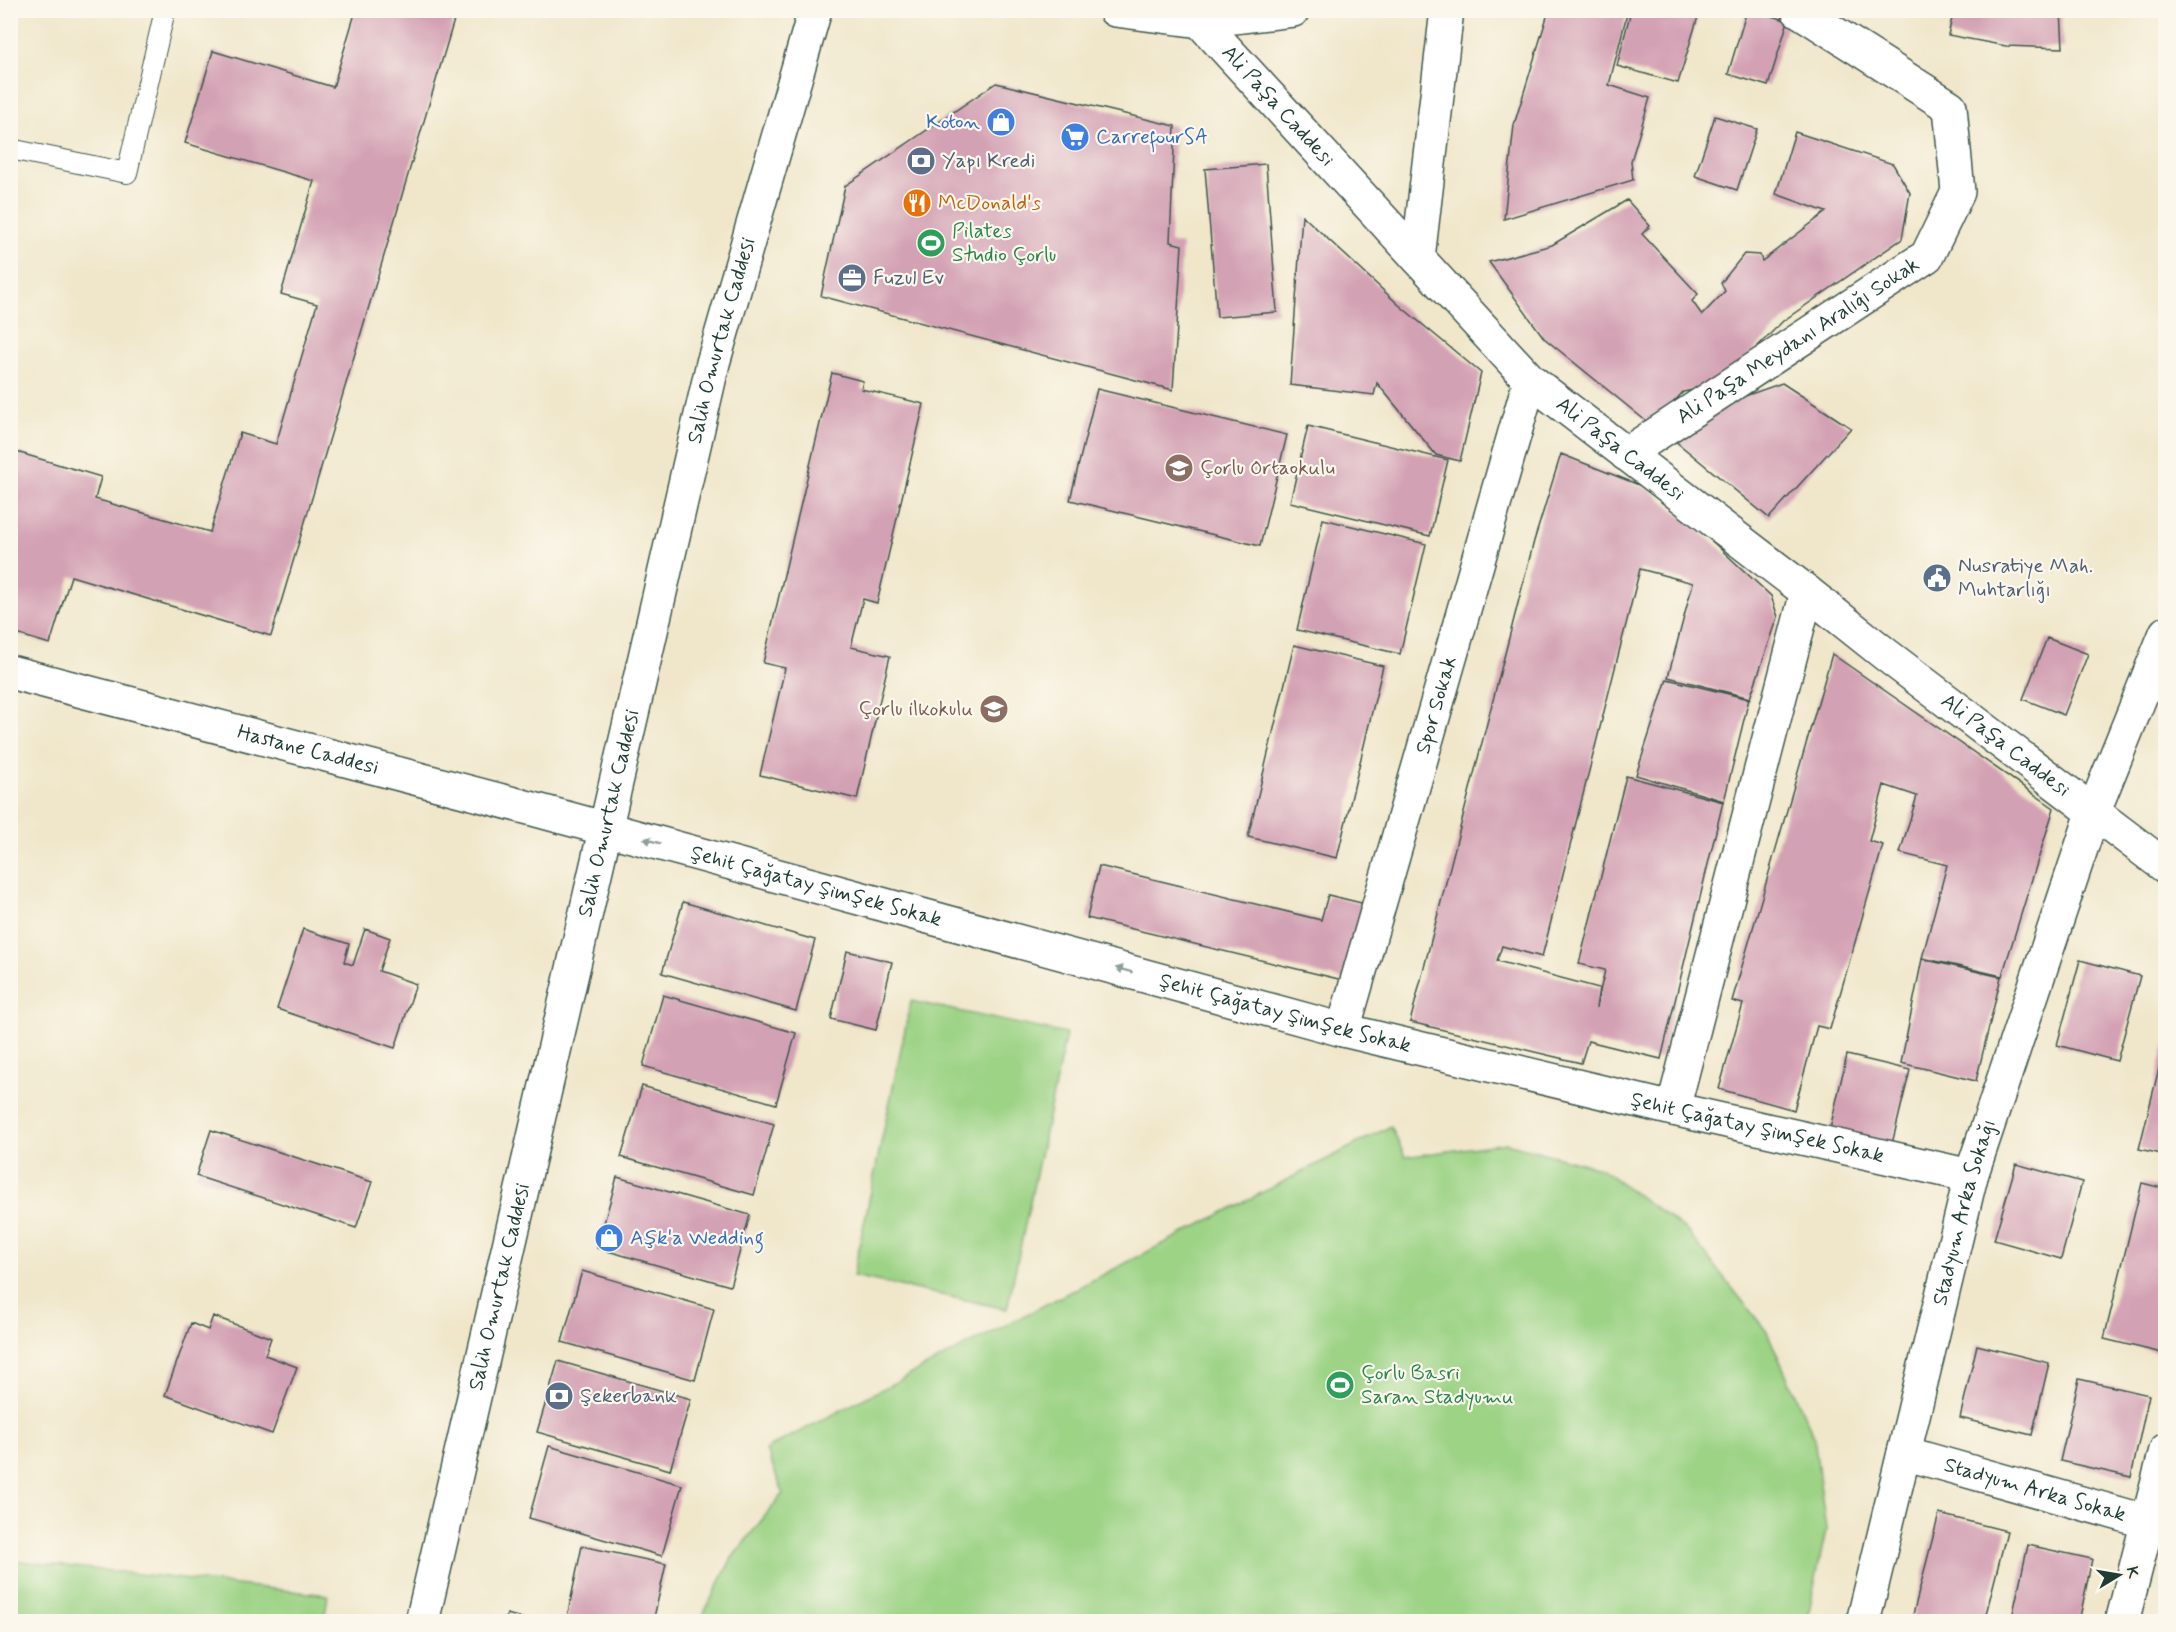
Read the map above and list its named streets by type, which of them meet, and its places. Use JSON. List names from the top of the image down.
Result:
{
  "streets": {
    "street": [
      "Ali Paşa Caddesi",
      "Salih Omurtak Caddesi",
      "Ali Paşa Meydanı Aralığı Sokak",
      "Spor Sokak",
      "Hastane Caddesi",
      "Şehit Çağatay Şimşek Sokak",
      "Stadyum Arka Sokağı",
      "Stadyum Arka Sokak"
    ]
  },
  "crossings": [
    ["Ali Paşa Caddesi", "Ali Paşa Meydanı Aralığı Sokak"],
    ["Ali Paşa Caddesi", "Spor Sokak"],
    ["Ali Paşa Caddesi", "Stadyum Arka Sokağı"],
    ["Salih Omurtak Caddesi", "Hastane Caddesi"],
    ["Salih Omurtak Caddesi", "Şehit Çağatay Şimşek Sokak"],
    ["Spor Sokak", "Şehit Çağatay Şimşek Sokak"],
    ["Hastane Caddesi", "Şehit Çağatay Şimşek Sokak"],
    ["Şehit Çağatay Şimşek Sokak", "Stadyum Arka Sokağı"],
    ["Stadyum Arka Sokağı", "Stadyum Arka Sokak"]
  ],
  "one_way": ["Şehit Çağatay Şimşek Sokak"],
  "places": {
    "shop": ["Koton", "Aşk'a Wedding"],
    "supermarket": ["CarrefourSA"],
    "bank": ["Yapı Kredi", "Şekerbank"],
    "restaurant": ["McDonald's"],
    "sports": ["Pilates Studio Çorlu", "Çorlu Basri Saran Stadyumu"],
    "office": ["Fuzul Ev"],
    "school or university": ["Çorlu Ortaokulu", "Çorlu ilkokulu"],
    "public building": ["Nusratiye Mah. Muhtarlığı"]
  },
  "north": "right"
}
